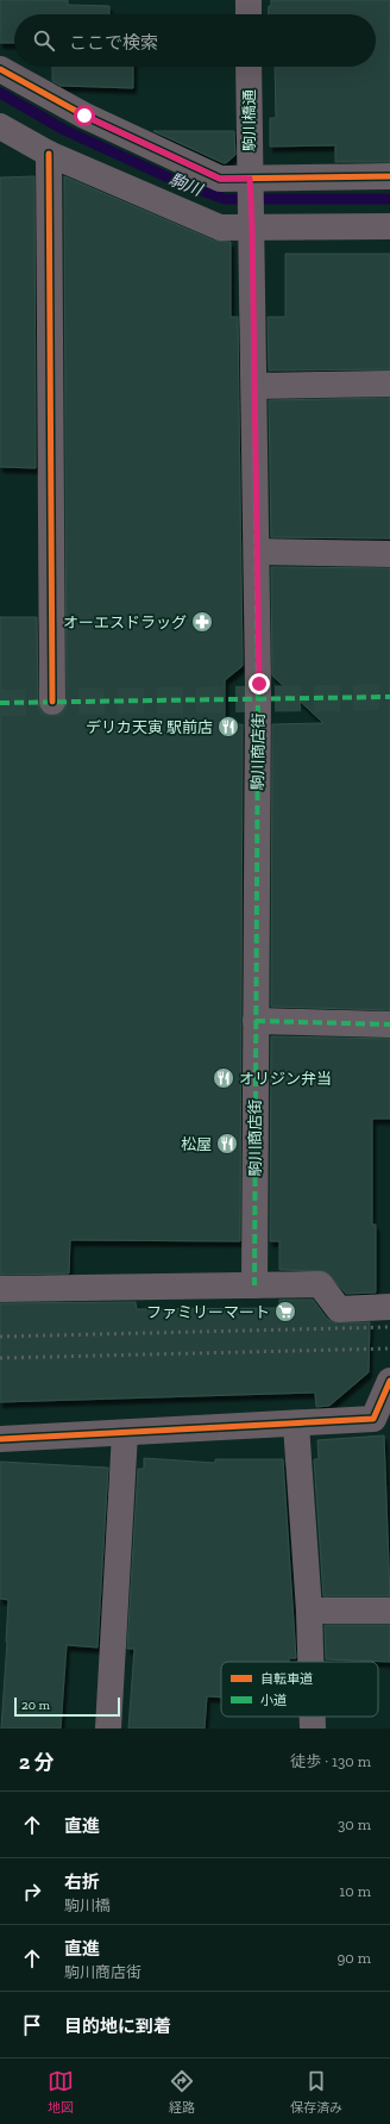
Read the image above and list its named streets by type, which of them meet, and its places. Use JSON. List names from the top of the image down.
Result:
{
  "streets": {
    "street": ["駒川橋通", "駒川商店街"]
  },
  "crossings": [
    ["駒川橋通", "駒川商店街"]
  ],
  "water": ["駒川"],
  "places": {
    "pharmacy": ["オーエスドラッグ"],
    "restaurant": ["デリカ天寅 駅前店", "オリジン弁当", "松屋"],
    "supermarket": ["ファミリーマート"]
  },
  "legend": ["自転車道", "小道"],
  "scale_bar": "20 m",
  "page": {
    "search": "ここで検索",
    "scale": "20 m",
    "heading": ["2 分", "徒歩 · 130 m"],
    "list": [
      ["直進", "30 m"],
      ["右折", "駒川橋", "10 m"],
      ["直進", "駒川商店街", "90 m"],
      "目的地に到着"
    ],
    "nav": ["地図", "経路", "保存済み"]
  }
}
